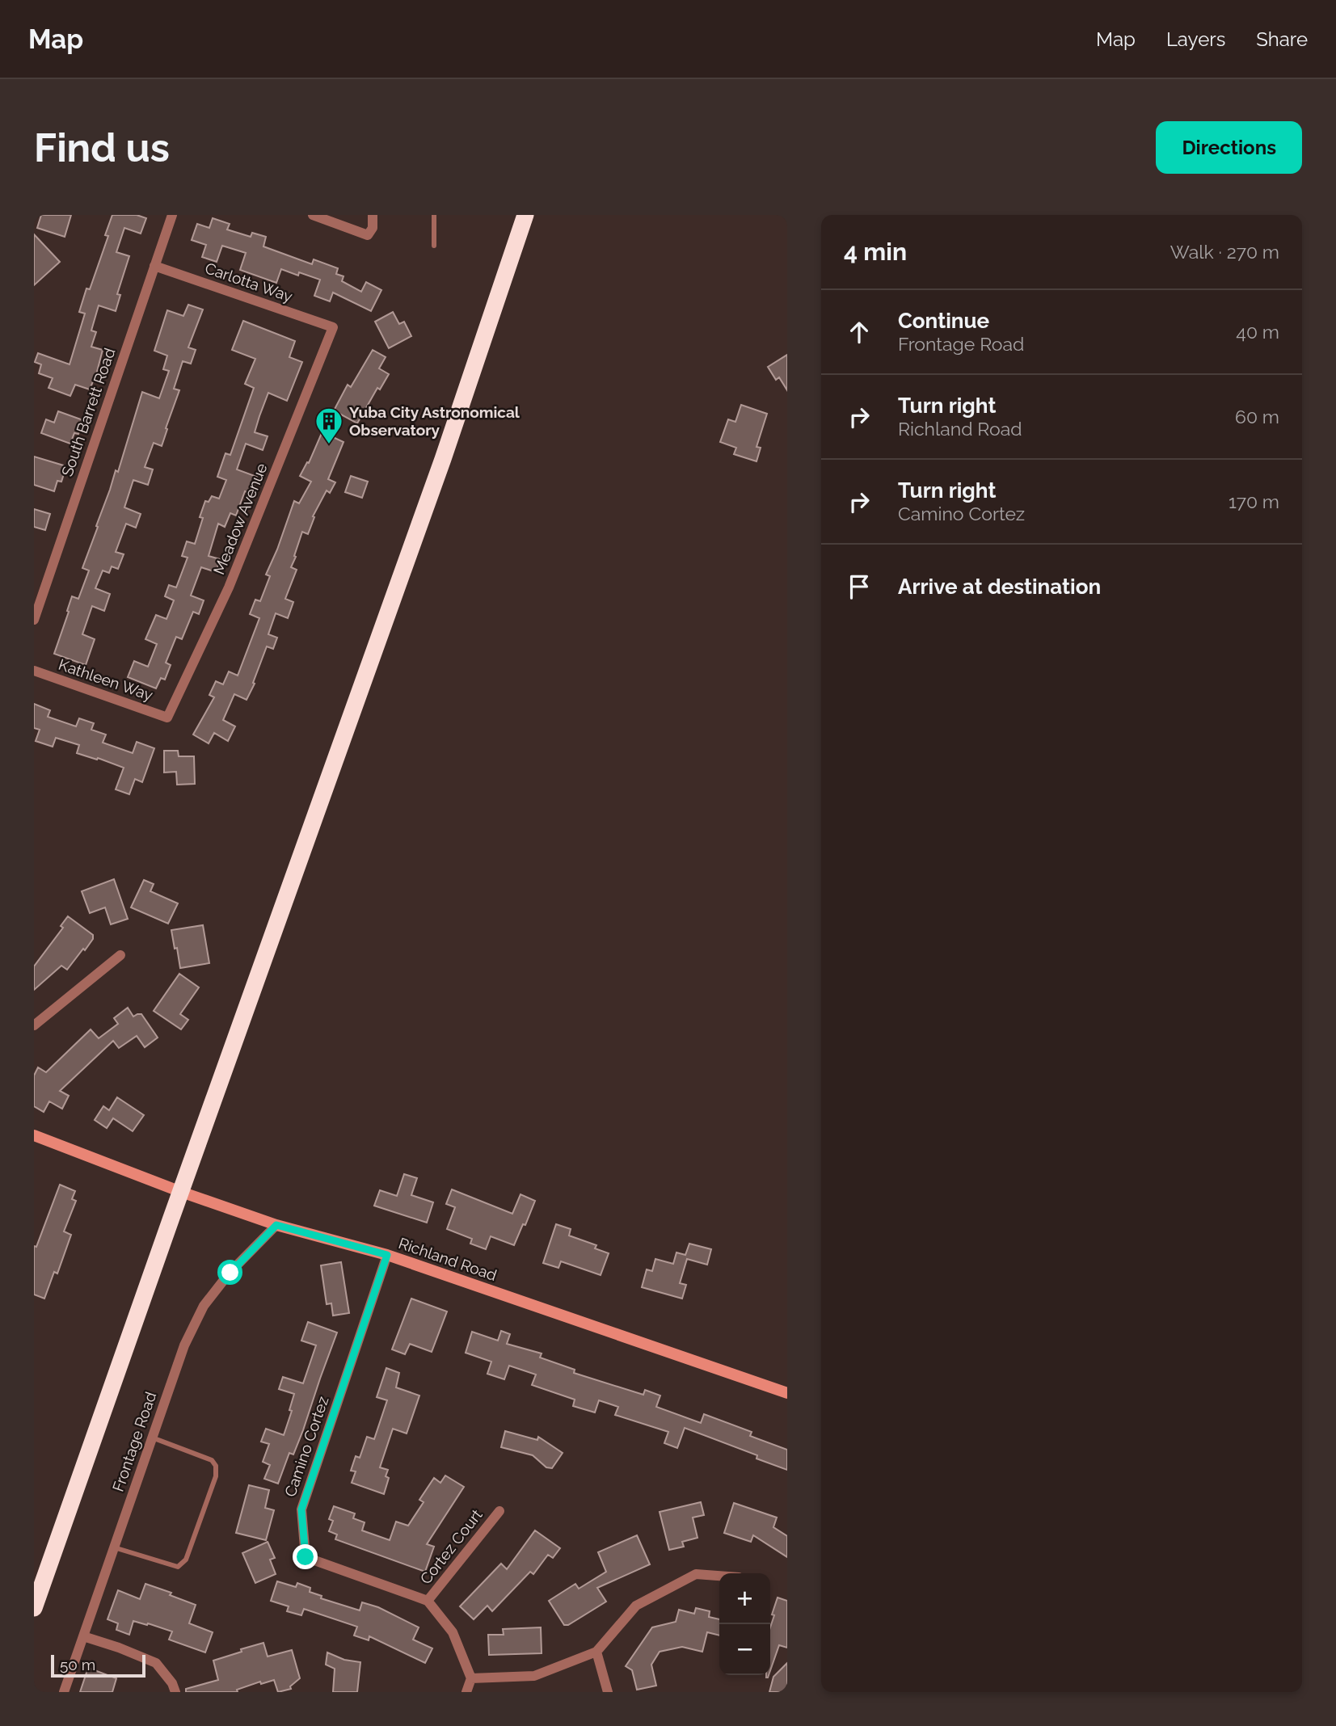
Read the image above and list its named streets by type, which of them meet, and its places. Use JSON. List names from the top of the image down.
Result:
{
  "streets": {
    "street": [
      "Carlotta Way",
      "South Barrett Road",
      "Meadow Avenue",
      "Kathleen Way",
      "Richland Road",
      "Frontage Road",
      "Camino Cortez",
      "Cortez Court"
    ]
  },
  "crossings": [
    ["Carlotta Way", "South Barrett Road"],
    ["Carlotta Way", "Meadow Avenue"],
    ["Meadow Avenue", "Kathleen Way"],
    ["Richland Road", "Frontage Road"],
    ["Richland Road", "Camino Cortez"],
    ["Camino Cortez", "Cortez Court"]
  ],
  "places": {
    "building": ["Yuba City Astronomical Observatory"]
  },
  "scale_bar": "50 m",
  "page": {
    "header": "Map",
    "nav": ["Map", "Layers", "Share"],
    "buttons": "Directions",
    "title": "Find us",
    "heading": ["4 min", "Walk · 270 m"],
    "list": [
      ["Continue", "Frontage Road", "40 m"],
      ["Turn right", "Richland Road", "60 m"],
      ["Turn right", "Camino Cortez", "170 m"],
      "Arrive at destination"
    ],
    "map_buttons": ["+", "−"],
    "scale": "50 m"
  }
}
